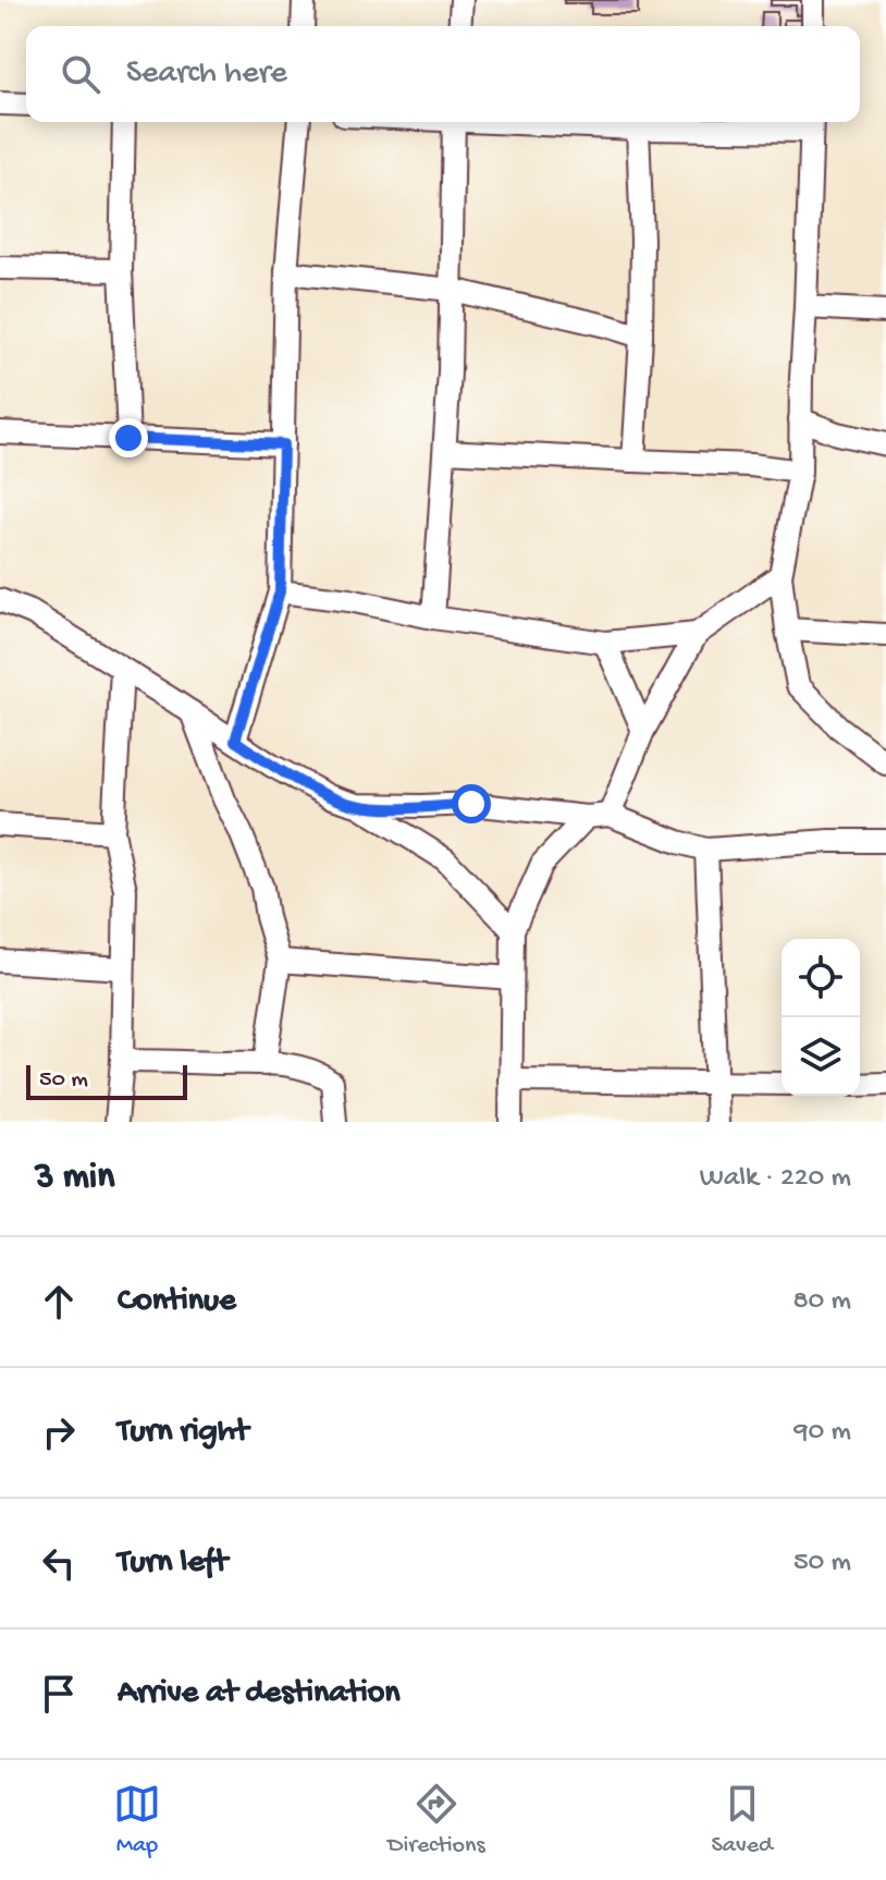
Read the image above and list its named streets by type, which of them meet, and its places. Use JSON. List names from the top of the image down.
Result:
{
  "scale_bar": "50 m",
  "page": {
    "search": "Search here",
    "scale": "50 m",
    "heading": ["3 min", "Walk · 220 m"],
    "list": [
      ["Continue", "80 m"],
      ["Turn right", "90 m"],
      ["Turn left", "50 m"],
      "Arrive at destination"
    ],
    "nav": ["Map", "Directions", "Saved"]
  }
}
